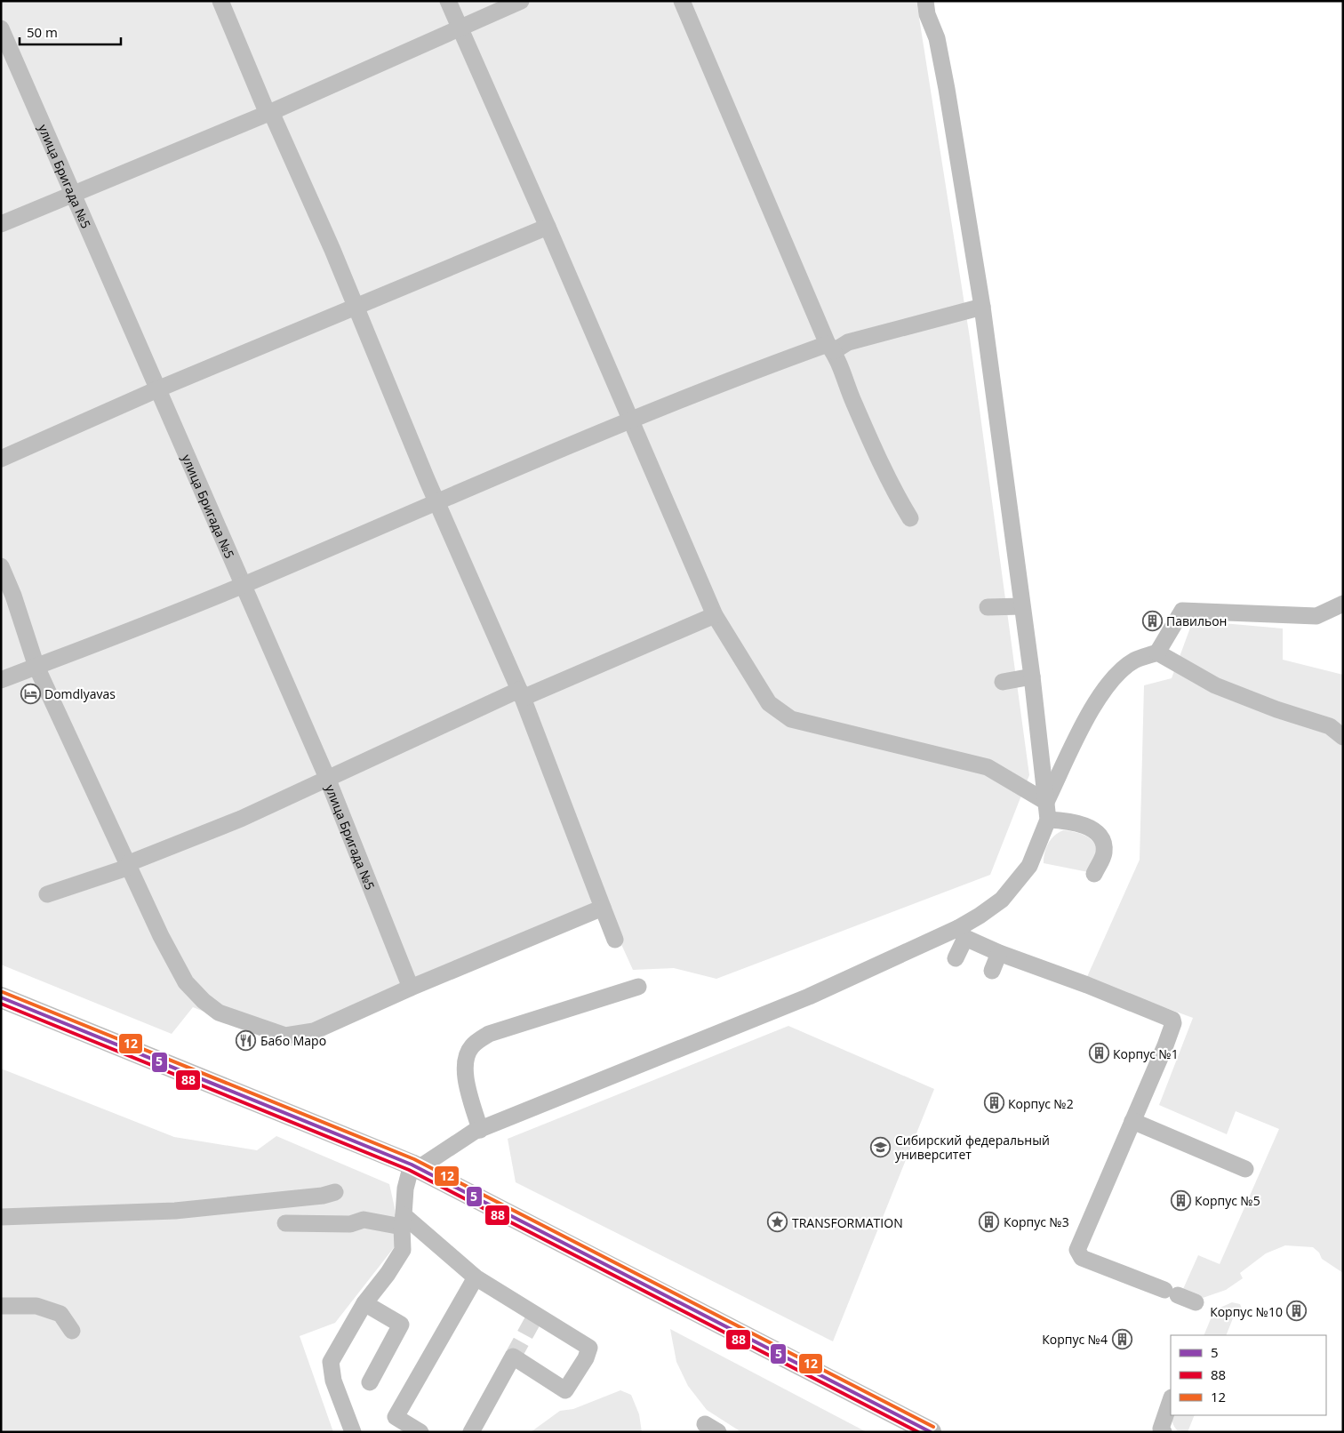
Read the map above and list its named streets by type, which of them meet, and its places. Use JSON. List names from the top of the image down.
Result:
{
  "streets": {
    "street": ["улица Бригада №5"]
  },
  "places": {
    "building": [
      "Павильон",
      "Корпус №1",
      "Корпус №2",
      "Корпус №5",
      "Корпус №3",
      "Корпус №10",
      "Корпус №4"
    ],
    "hotel": ["Domdlyavas"],
    "restaurant": ["Бабо Маро"],
    "school or university": ["Сибирский федеральный университет"],
    "place": ["TRANSFORMATION"]
  },
  "lines": ["transit line 12", "transit line 5", "transit line 88"],
  "legend": ["5", "88", "12"],
  "scale_bar": "50 m"
}
